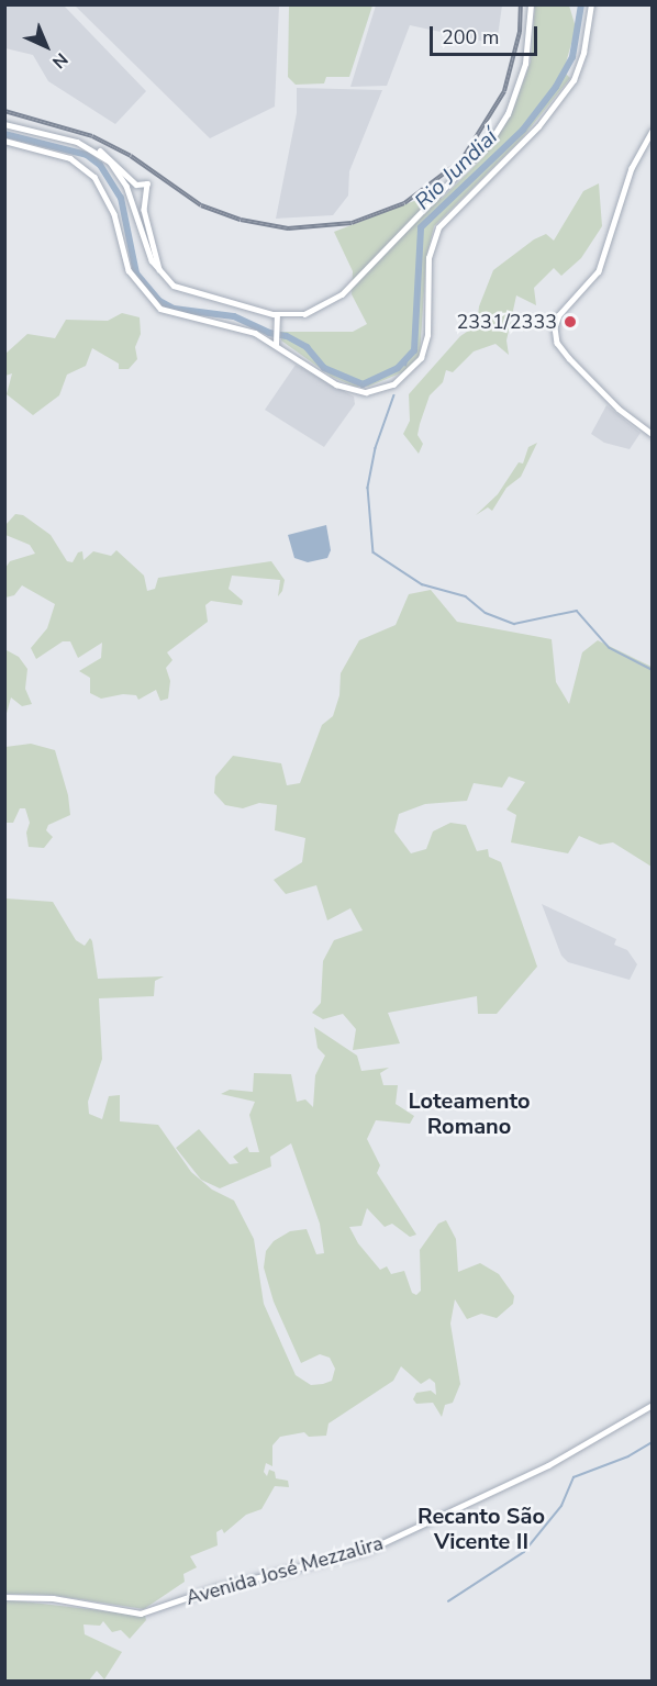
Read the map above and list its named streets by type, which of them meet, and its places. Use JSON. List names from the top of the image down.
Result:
{
  "streets": {
    "main road": ["Avenida José Mezzalira"]
  },
  "districts": ["Loteamento Romano", "Recanto São Vicente II"],
  "water": ["Rio Jundiaí"],
  "places": ["2331/2333"],
  "scale_bar": "200 m",
  "north": "bottom right"
}
